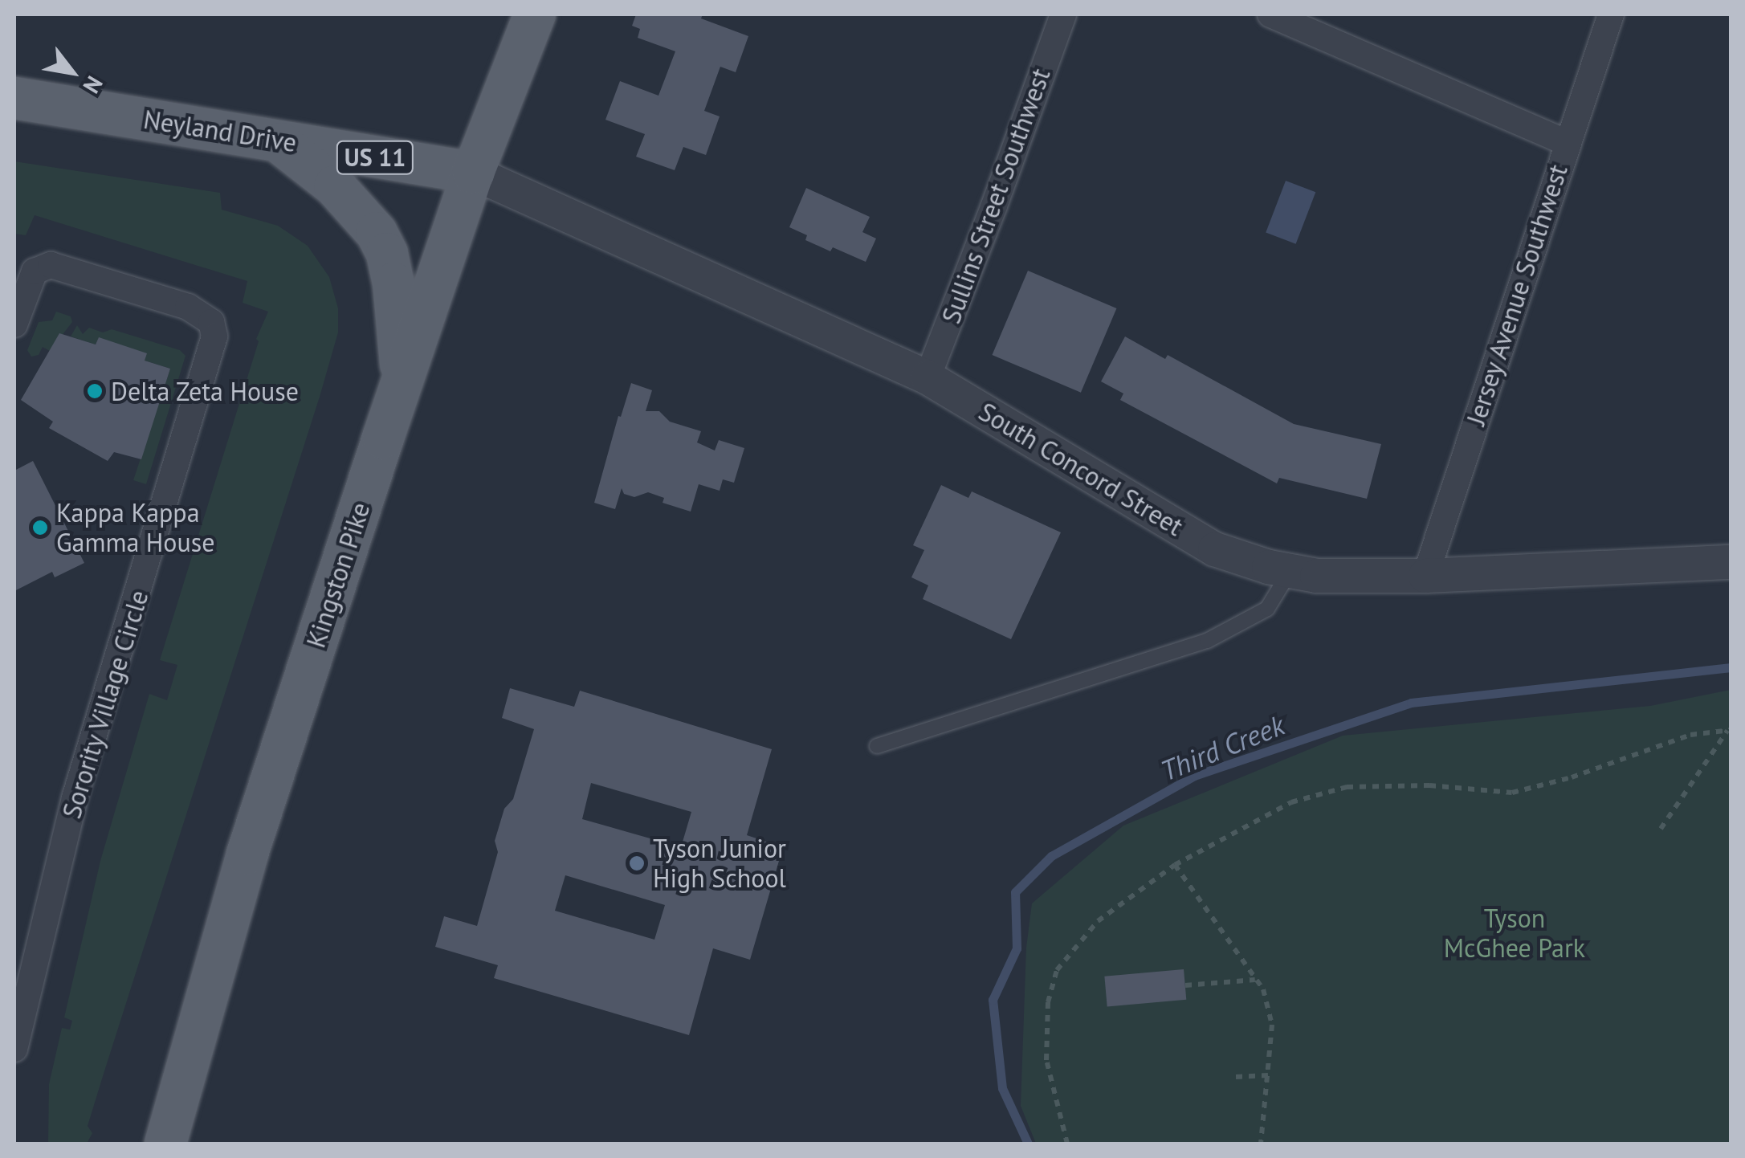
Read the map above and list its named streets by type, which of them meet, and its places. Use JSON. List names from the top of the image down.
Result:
{
  "streets": {
    "main road": ["Neyland Drive", "US 11", "Kingston Pike"],
    "street": [
      "Sullins Street Southwest",
      "Jersey Avenue Southwest",
      "South Concord Street",
      "Sorority Village Circle"
    ]
  },
  "crossings": [
    ["Neyland Drive", "South Concord Street"],
    ["Neyland Drive", "Kingston Pike"],
    ["Sullins Street Southwest", "South Concord Street"],
    ["Jersey Avenue Southwest", "South Concord Street"],
    ["South Concord Street", "Kingston Pike"]
  ],
  "water": ["Third Creek"],
  "parks": ["Tyson McGhee Park"],
  "places": ["Delta Zeta House", "Kappa Kappa Gamma House", "Tyson Junior High School"],
  "north": "bottom right"
}
